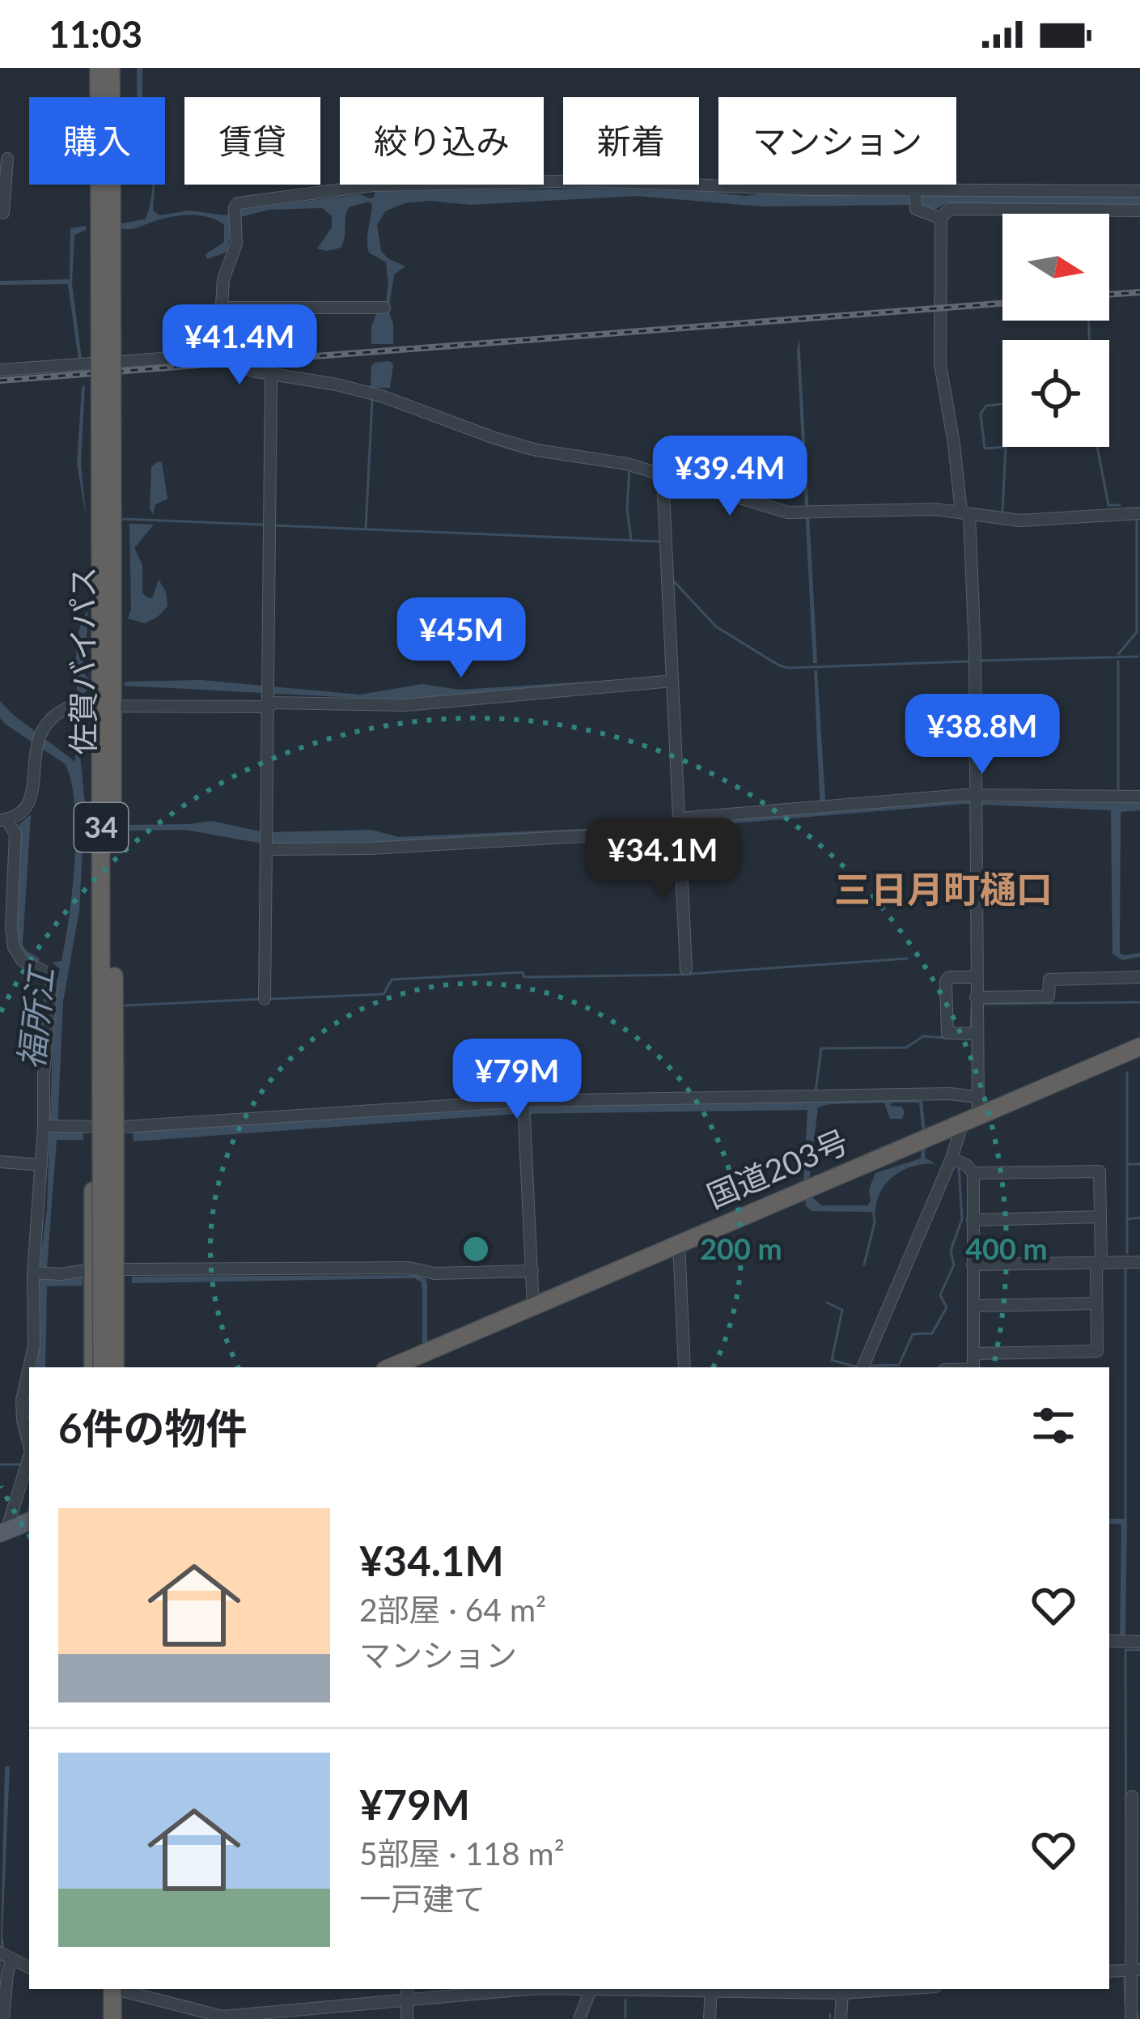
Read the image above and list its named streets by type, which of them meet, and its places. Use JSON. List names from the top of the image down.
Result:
{
  "streets": {
    "highway": ["佐賀バイパス", "34", "国道203号"]
  },
  "districts": ["三日月町樋口"],
  "water": ["福所江"],
  "north": "right",
  "page": {
    "status": "11:03",
    "chip": [
      "購入",
      "賃貸",
      "絞り込み",
      "新着",
      "マンション"
    ],
    "price": [
      "¥41.4M",
      "¥39.4M",
      "¥45M",
      "¥38.8M",
      "¥34.1M",
      "¥79M"
    ],
    "heading": "6件の物件",
    "list": [
      {
        "name": "¥34.1M",
        "note": "2部屋 · 64 m² · マンション"
      },
      {
        "name": "¥79M",
        "note": "5部屋 · 118 m² · 一戸建て"
      }
    ]
  },
  "rings": ["200 m", "400 m"]
}
